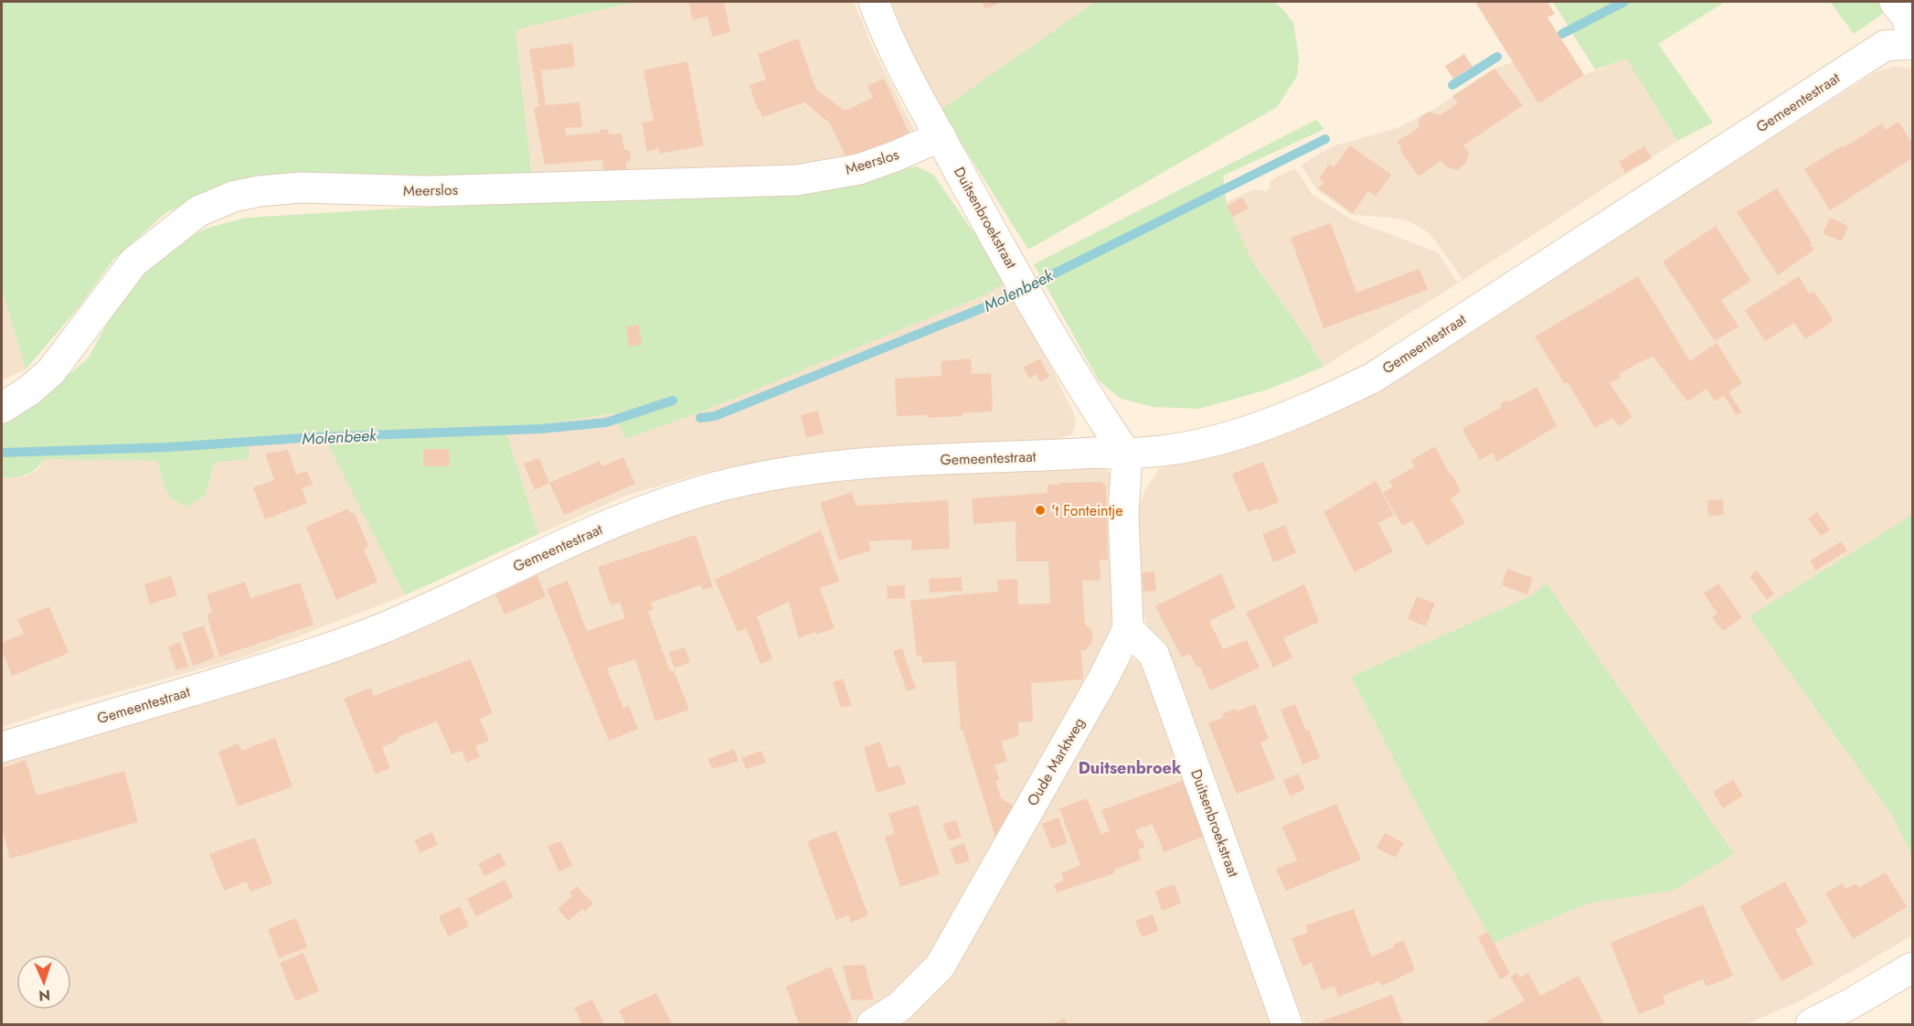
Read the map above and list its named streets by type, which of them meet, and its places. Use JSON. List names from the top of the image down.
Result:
{
  "streets": {
    "street": [
      "Gemeentestraat",
      "Meerslos",
      "Duitsenbroekstraat",
      "Oude Marktweg"
    ]
  },
  "crossings": [
    ["Gemeentestraat", "Duitsenbroekstraat"],
    ["Gemeentestraat", "Oude Marktweg"],
    ["Meerslos", "Duitsenbroekstraat"],
    ["Duitsenbroekstraat", "Oude Marktweg"]
  ],
  "districts": ["Duitsenbroek"],
  "water": ["Molenbeek"],
  "places": ["'t Fonteintje"],
  "north": "bottom"
}
